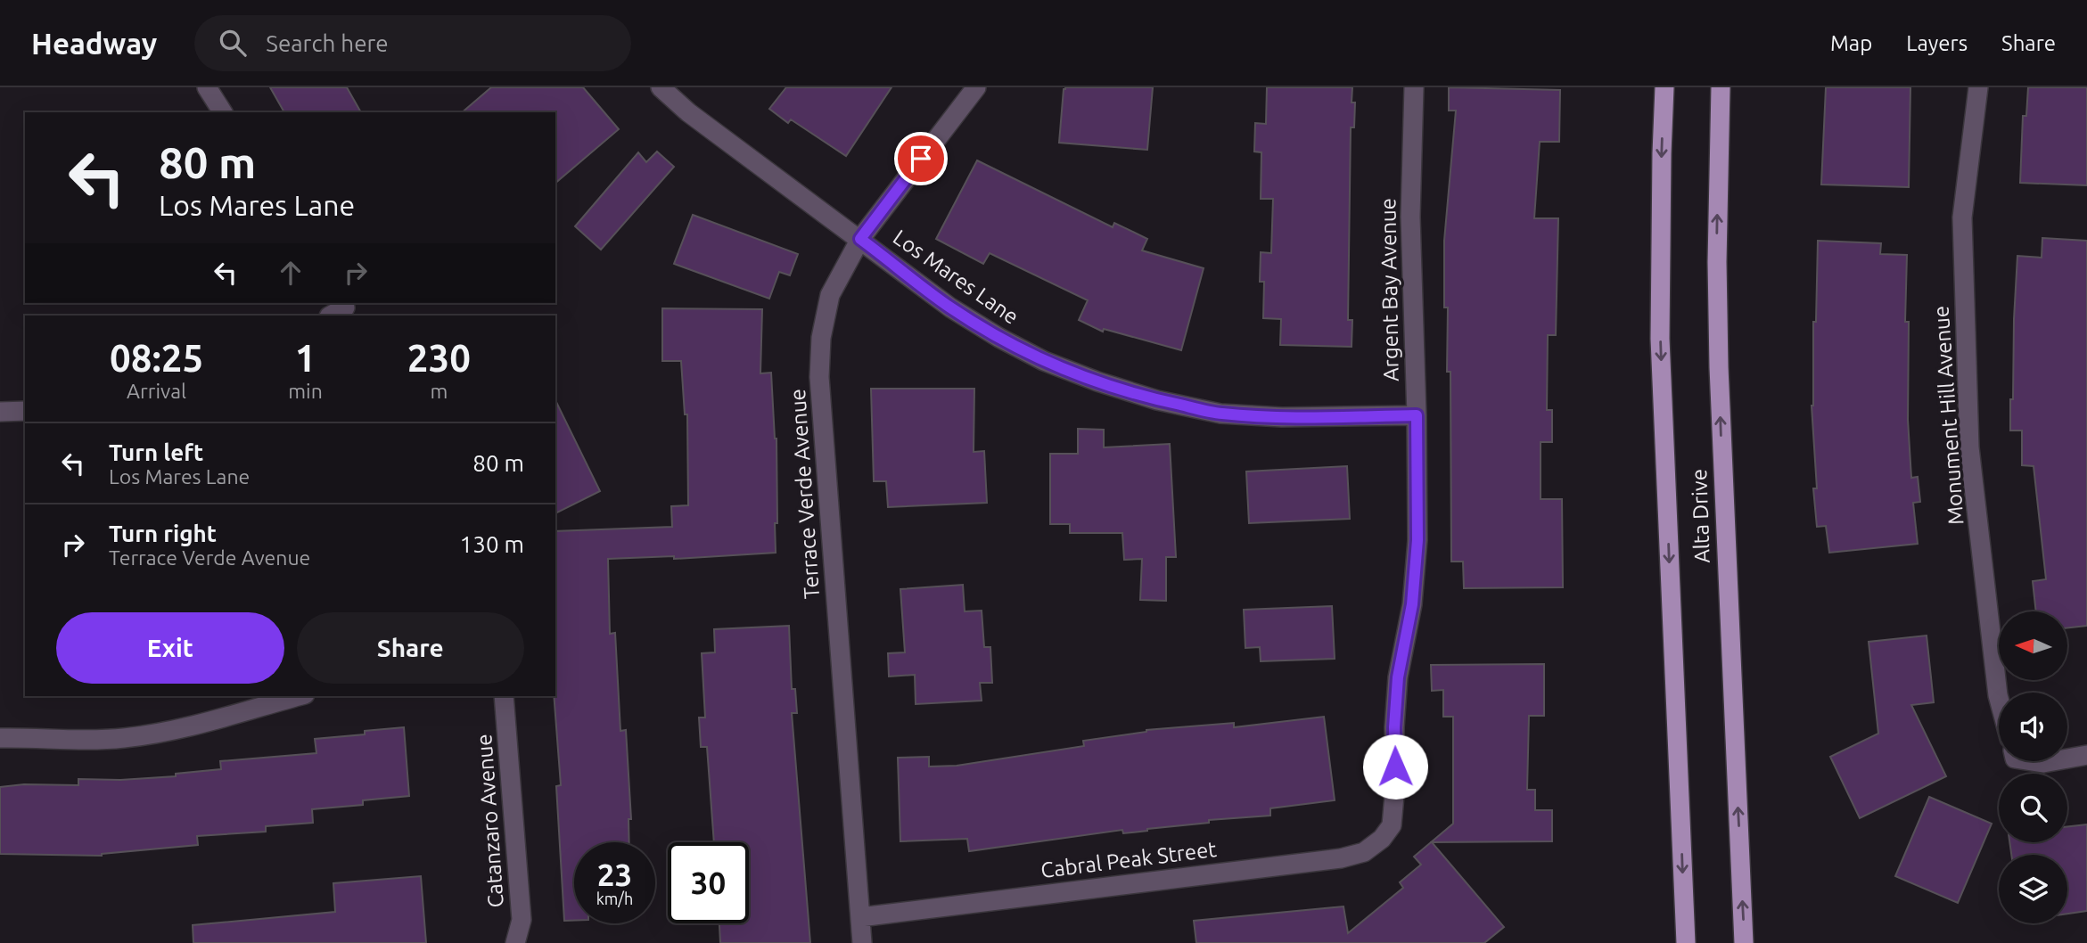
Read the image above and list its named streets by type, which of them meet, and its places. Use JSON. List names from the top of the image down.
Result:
{
  "streets": {
    "main road": ["Alta Drive"],
    "street": [
      "Los Mares Lane",
      "Argent Bay Avenue",
      "Monument Hill Avenue",
      "Terrace Verde Avenue",
      "Catanzaro Avenue",
      "Cabral Peak Street"
    ]
  },
  "crossings": [
    ["Los Mares Lane", "Argent Bay Avenue"],
    ["Los Mares Lane", "Terrace Verde Avenue"],
    ["Argent Bay Avenue", "Cabral Peak Street"],
    ["Terrace Verde Avenue", "Cabral Peak Street"]
  ],
  "north": "left",
  "page": {
    "header": "Headway",
    "search": "Search here",
    "nav": ["Map", "Layers", "Share"],
    "turn": ["80 m", "Los Mares Lane"],
    "eta": [
      "08:25",
      "Arrival",
      "1",
      "min",
      "230",
      "m"
    ],
    "list": [
      {
        "name": "Turn left",
        "note": "Los Mares Lane",
        "value": "80 m"
      },
      {
        "name": "Turn right",
        "note": "Terrace Verde Avenue",
        "value": "130 m"
      }
    ],
    "buttons": ["Exit", "Share"],
    "speed": "23 km/h",
    "limit": "30"
  }
}
